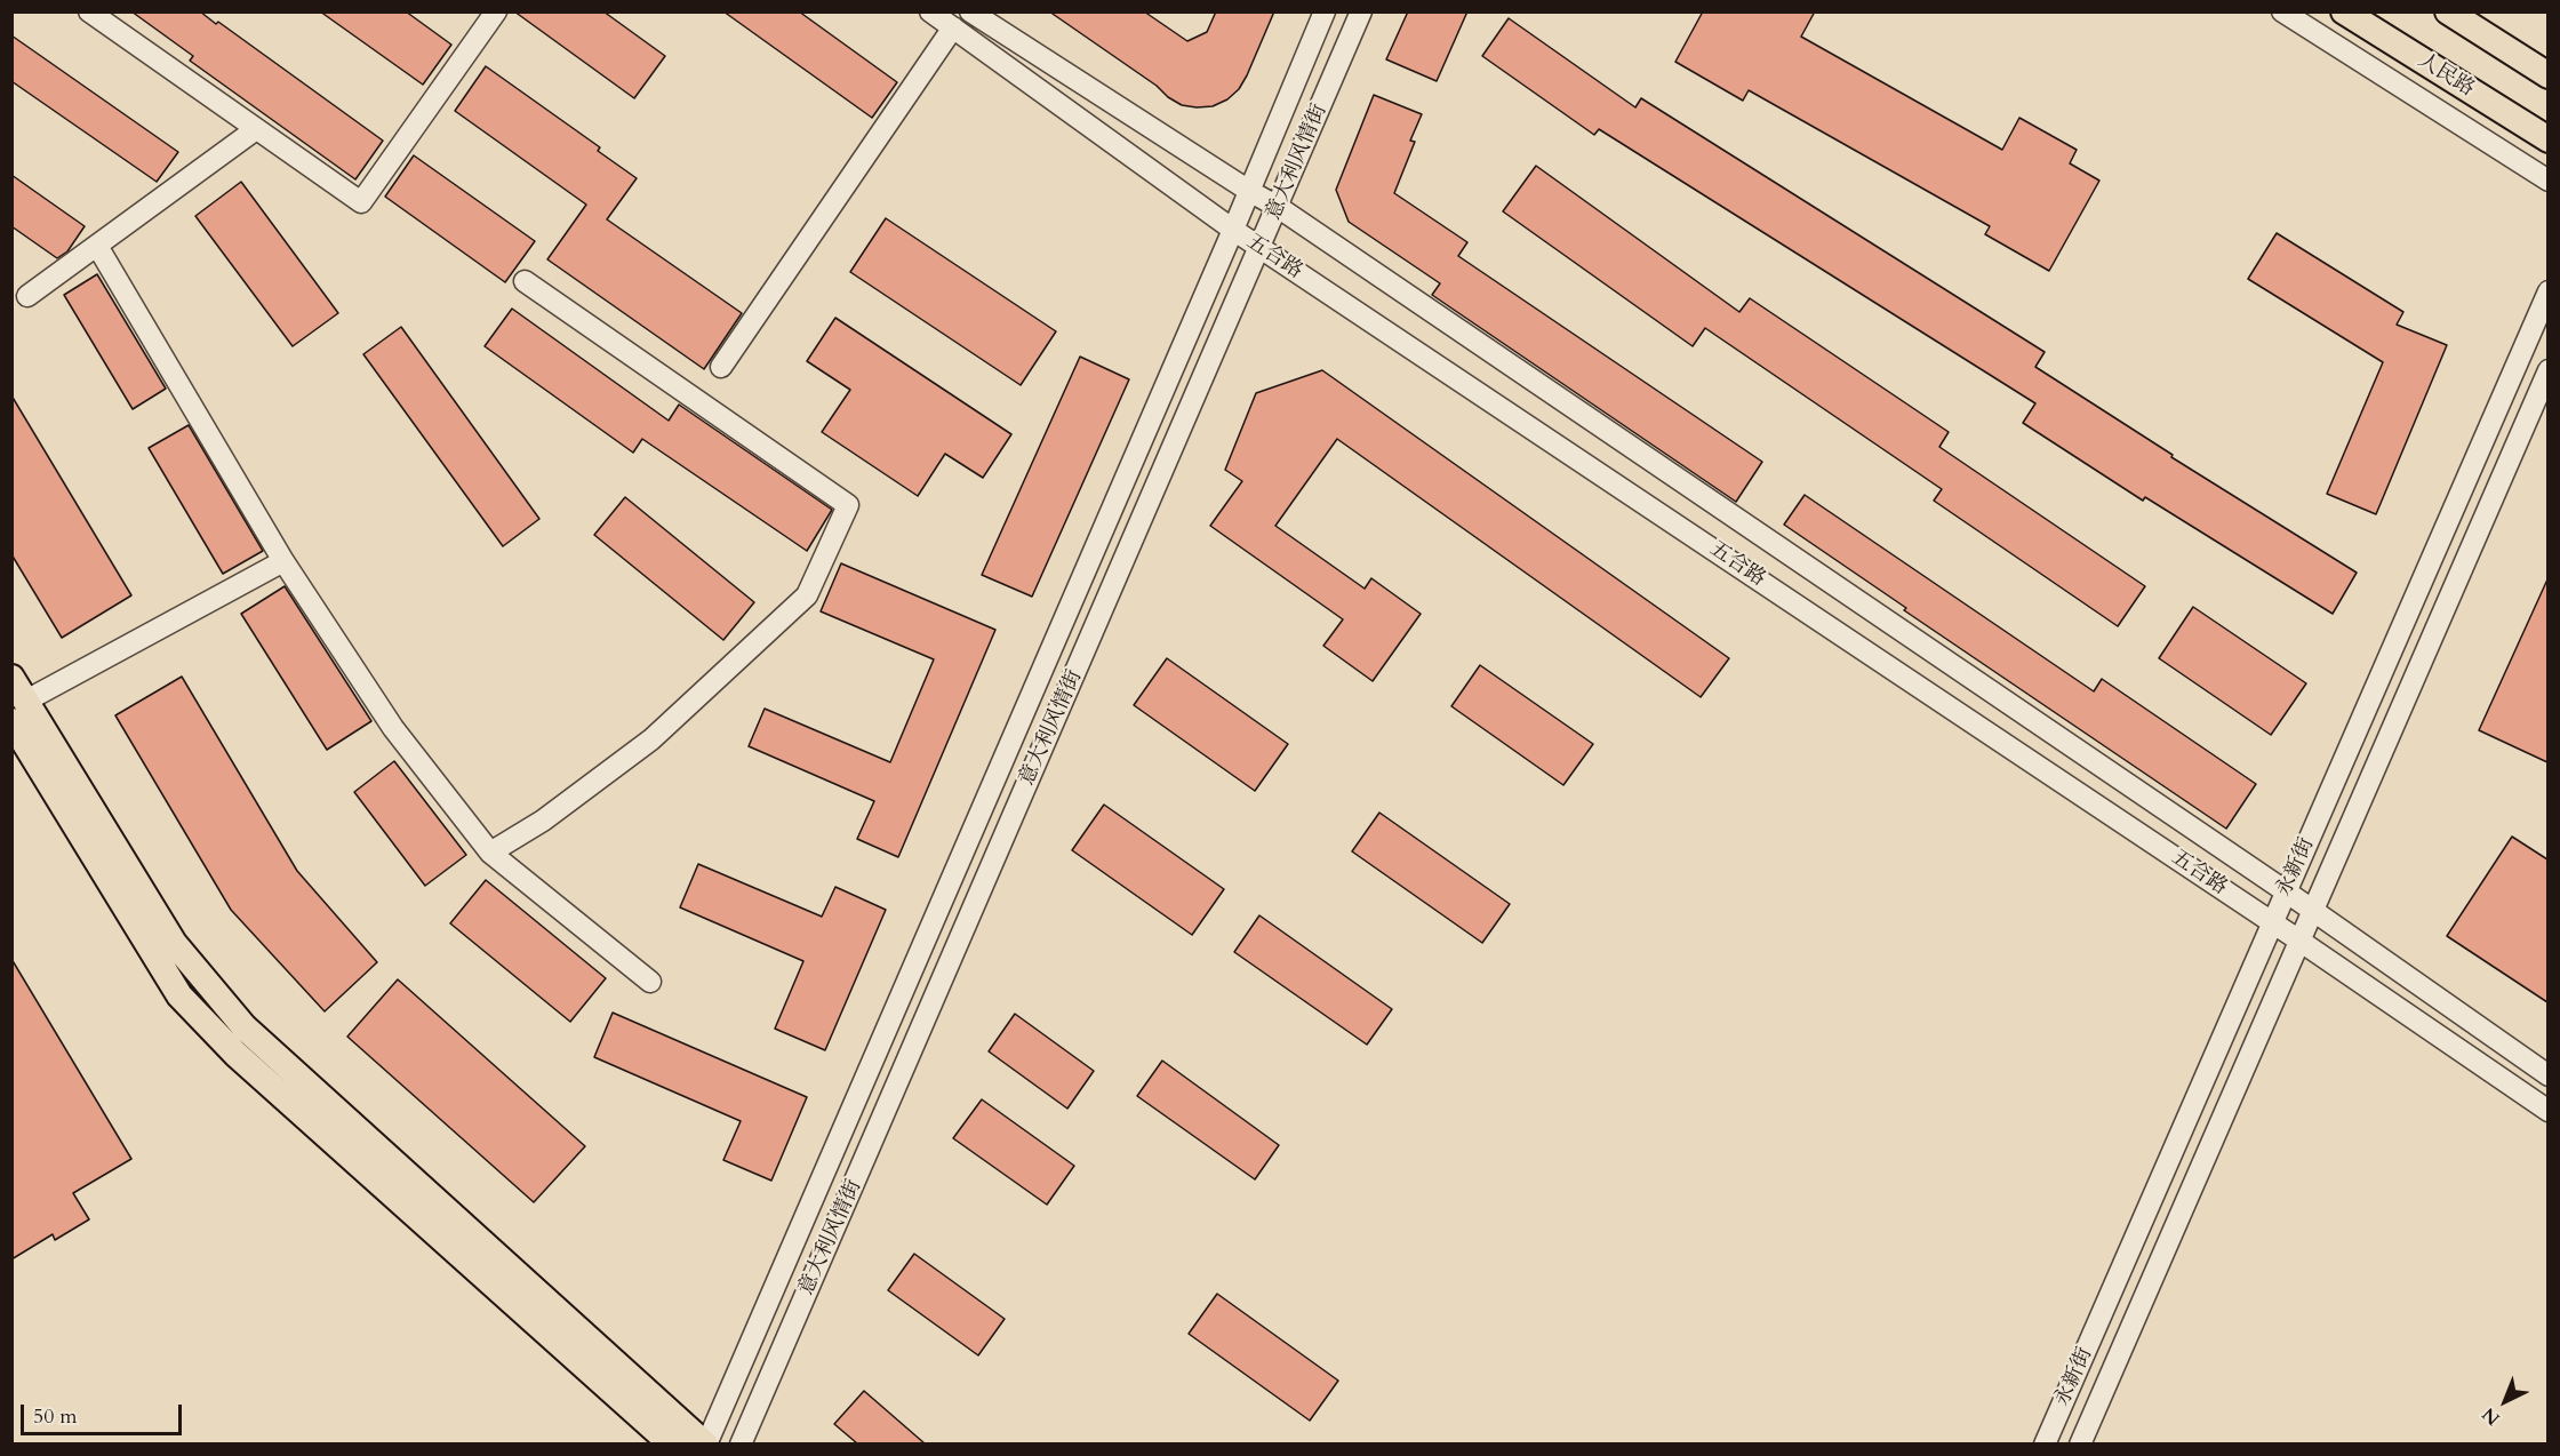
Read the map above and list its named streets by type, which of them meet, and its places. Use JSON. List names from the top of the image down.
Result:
{
  "streets": {
    "main road": ["人民路"],
    "street": ["意大利风情街", "五合路", "永新街"]
  },
  "crossings": [
    ["意大利风情街", "五合路"],
    ["五合路", "永新街"]
  ],
  "scale_bar": "50 m",
  "north": "bottom left"
}
